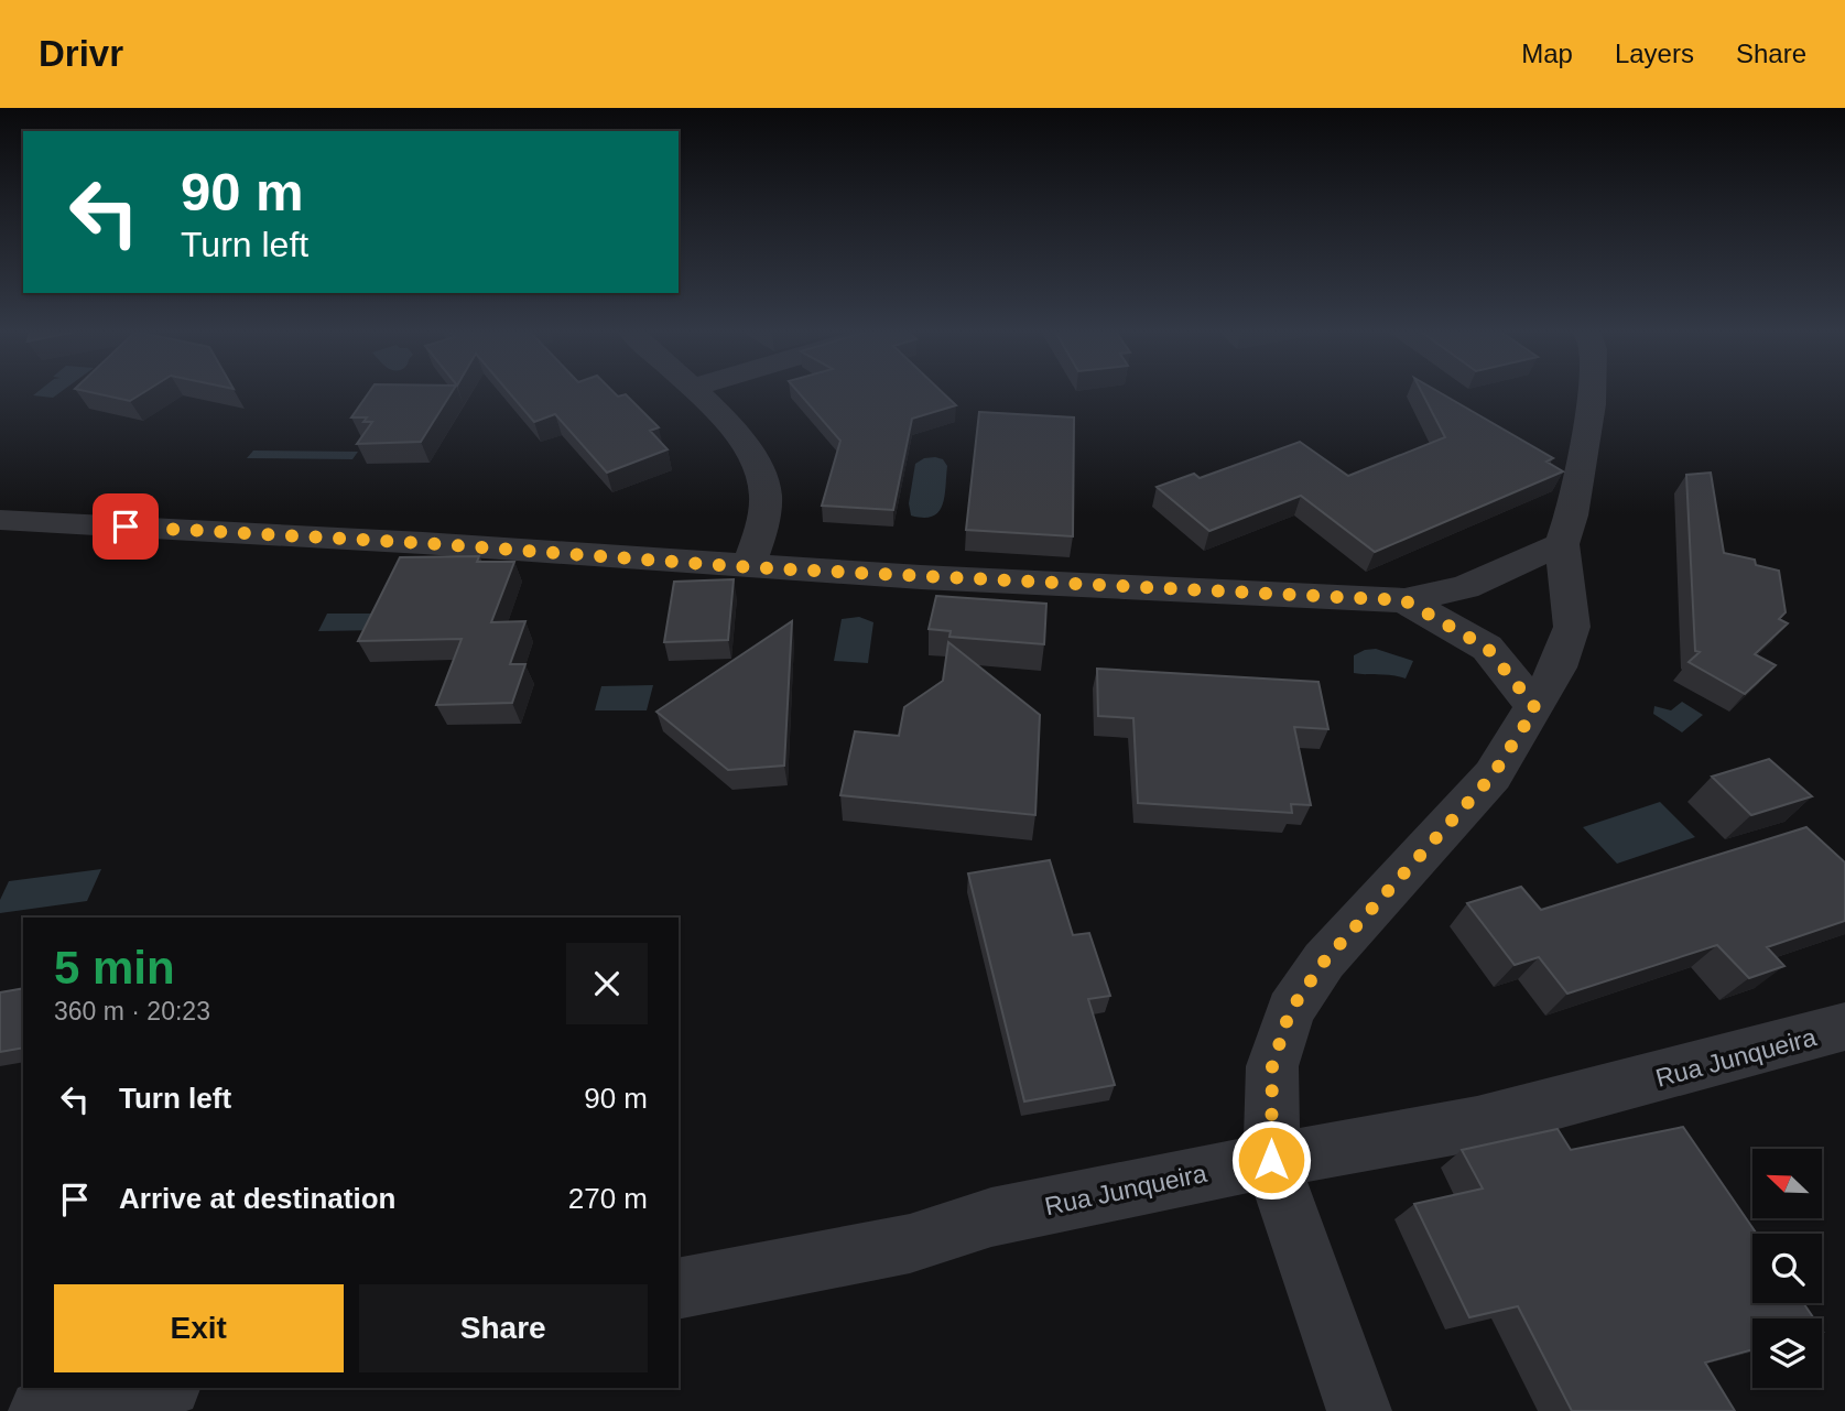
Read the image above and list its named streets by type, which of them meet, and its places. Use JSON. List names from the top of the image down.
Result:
{
  "streets": {
    "street": ["Rua Junqueira"]
  },
  "north": "top left",
  "page": {
    "header": "Drivr",
    "nav": ["Map", "Layers", "Share"],
    "turn": ["90 m", "Turn left"],
    "heading": ["5 min", "360 m · 20:23"],
    "list": [
      {
        "name": "Turn left",
        "value": "90 m"
      },
      {
        "name": "Arrive at destination",
        "value": "270 m"
      }
    ],
    "buttons": ["Exit", "Share"]
  }
}
